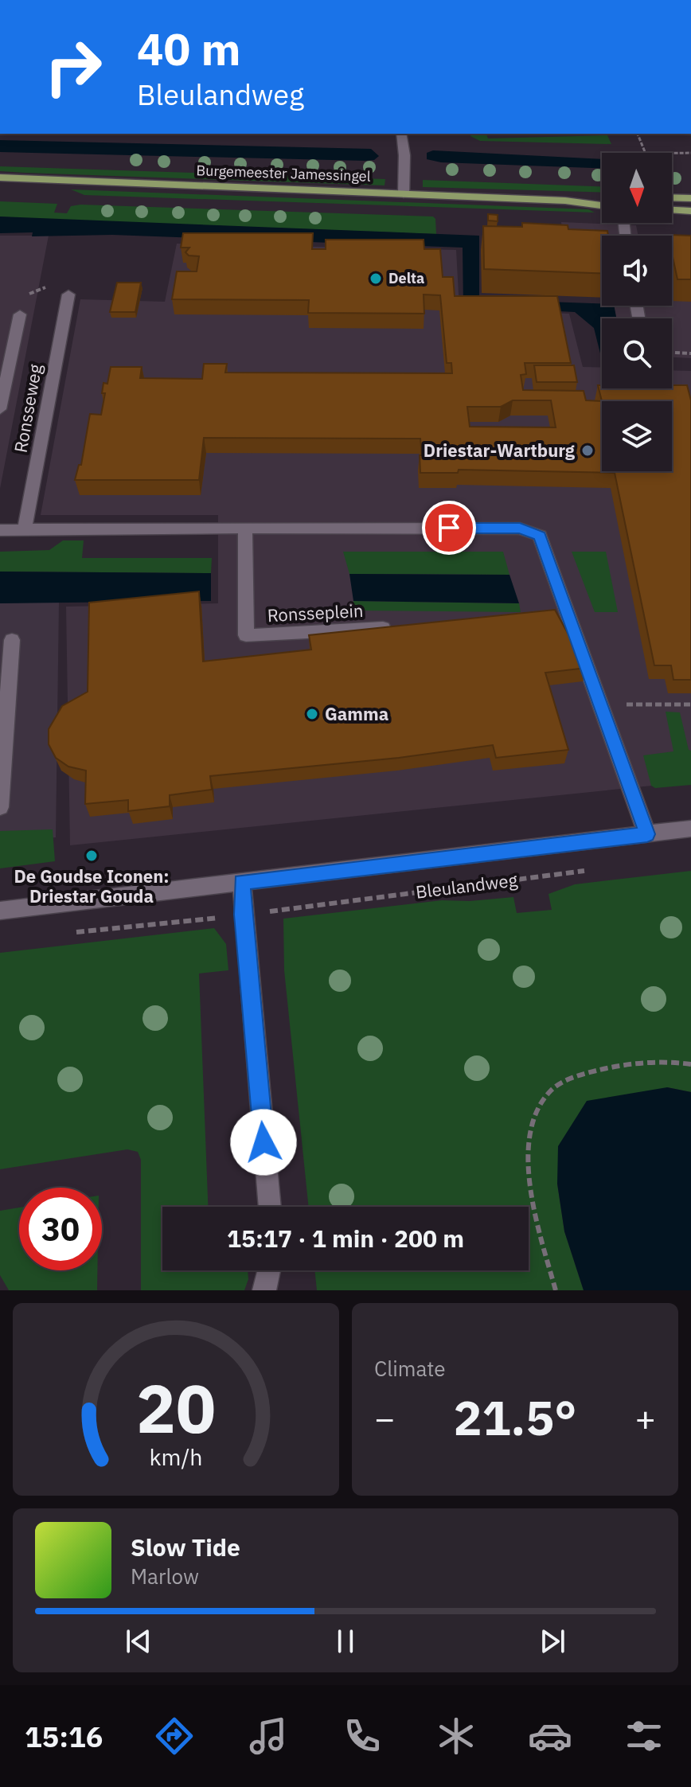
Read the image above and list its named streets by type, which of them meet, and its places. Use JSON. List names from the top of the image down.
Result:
{
  "streets": {
    "main road": ["Burgemeester Jamessingel"],
    "street": ["Ronsseweg", "Ronsseplein", "Bleulandweg"]
  },
  "places": [
    "Delta",
    "Driestar-Wartburg",
    "Gamma",
    "De Goudse Iconen: Driestar Gouda"
  ],
  "north": "bottom",
  "page": {
    "turn": ["40 m", "Bleulandweg"],
    "limit": "30",
    "trip": "15:17 · 1 min · 200 m",
    "tile": "Climate",
    "heat": ["−", "21.5°", "+"],
    "song": ["Slow Tide", "Marlow"],
    "tabs": "15:16",
    "gauge": ["20", "km/h"]
  }
}
